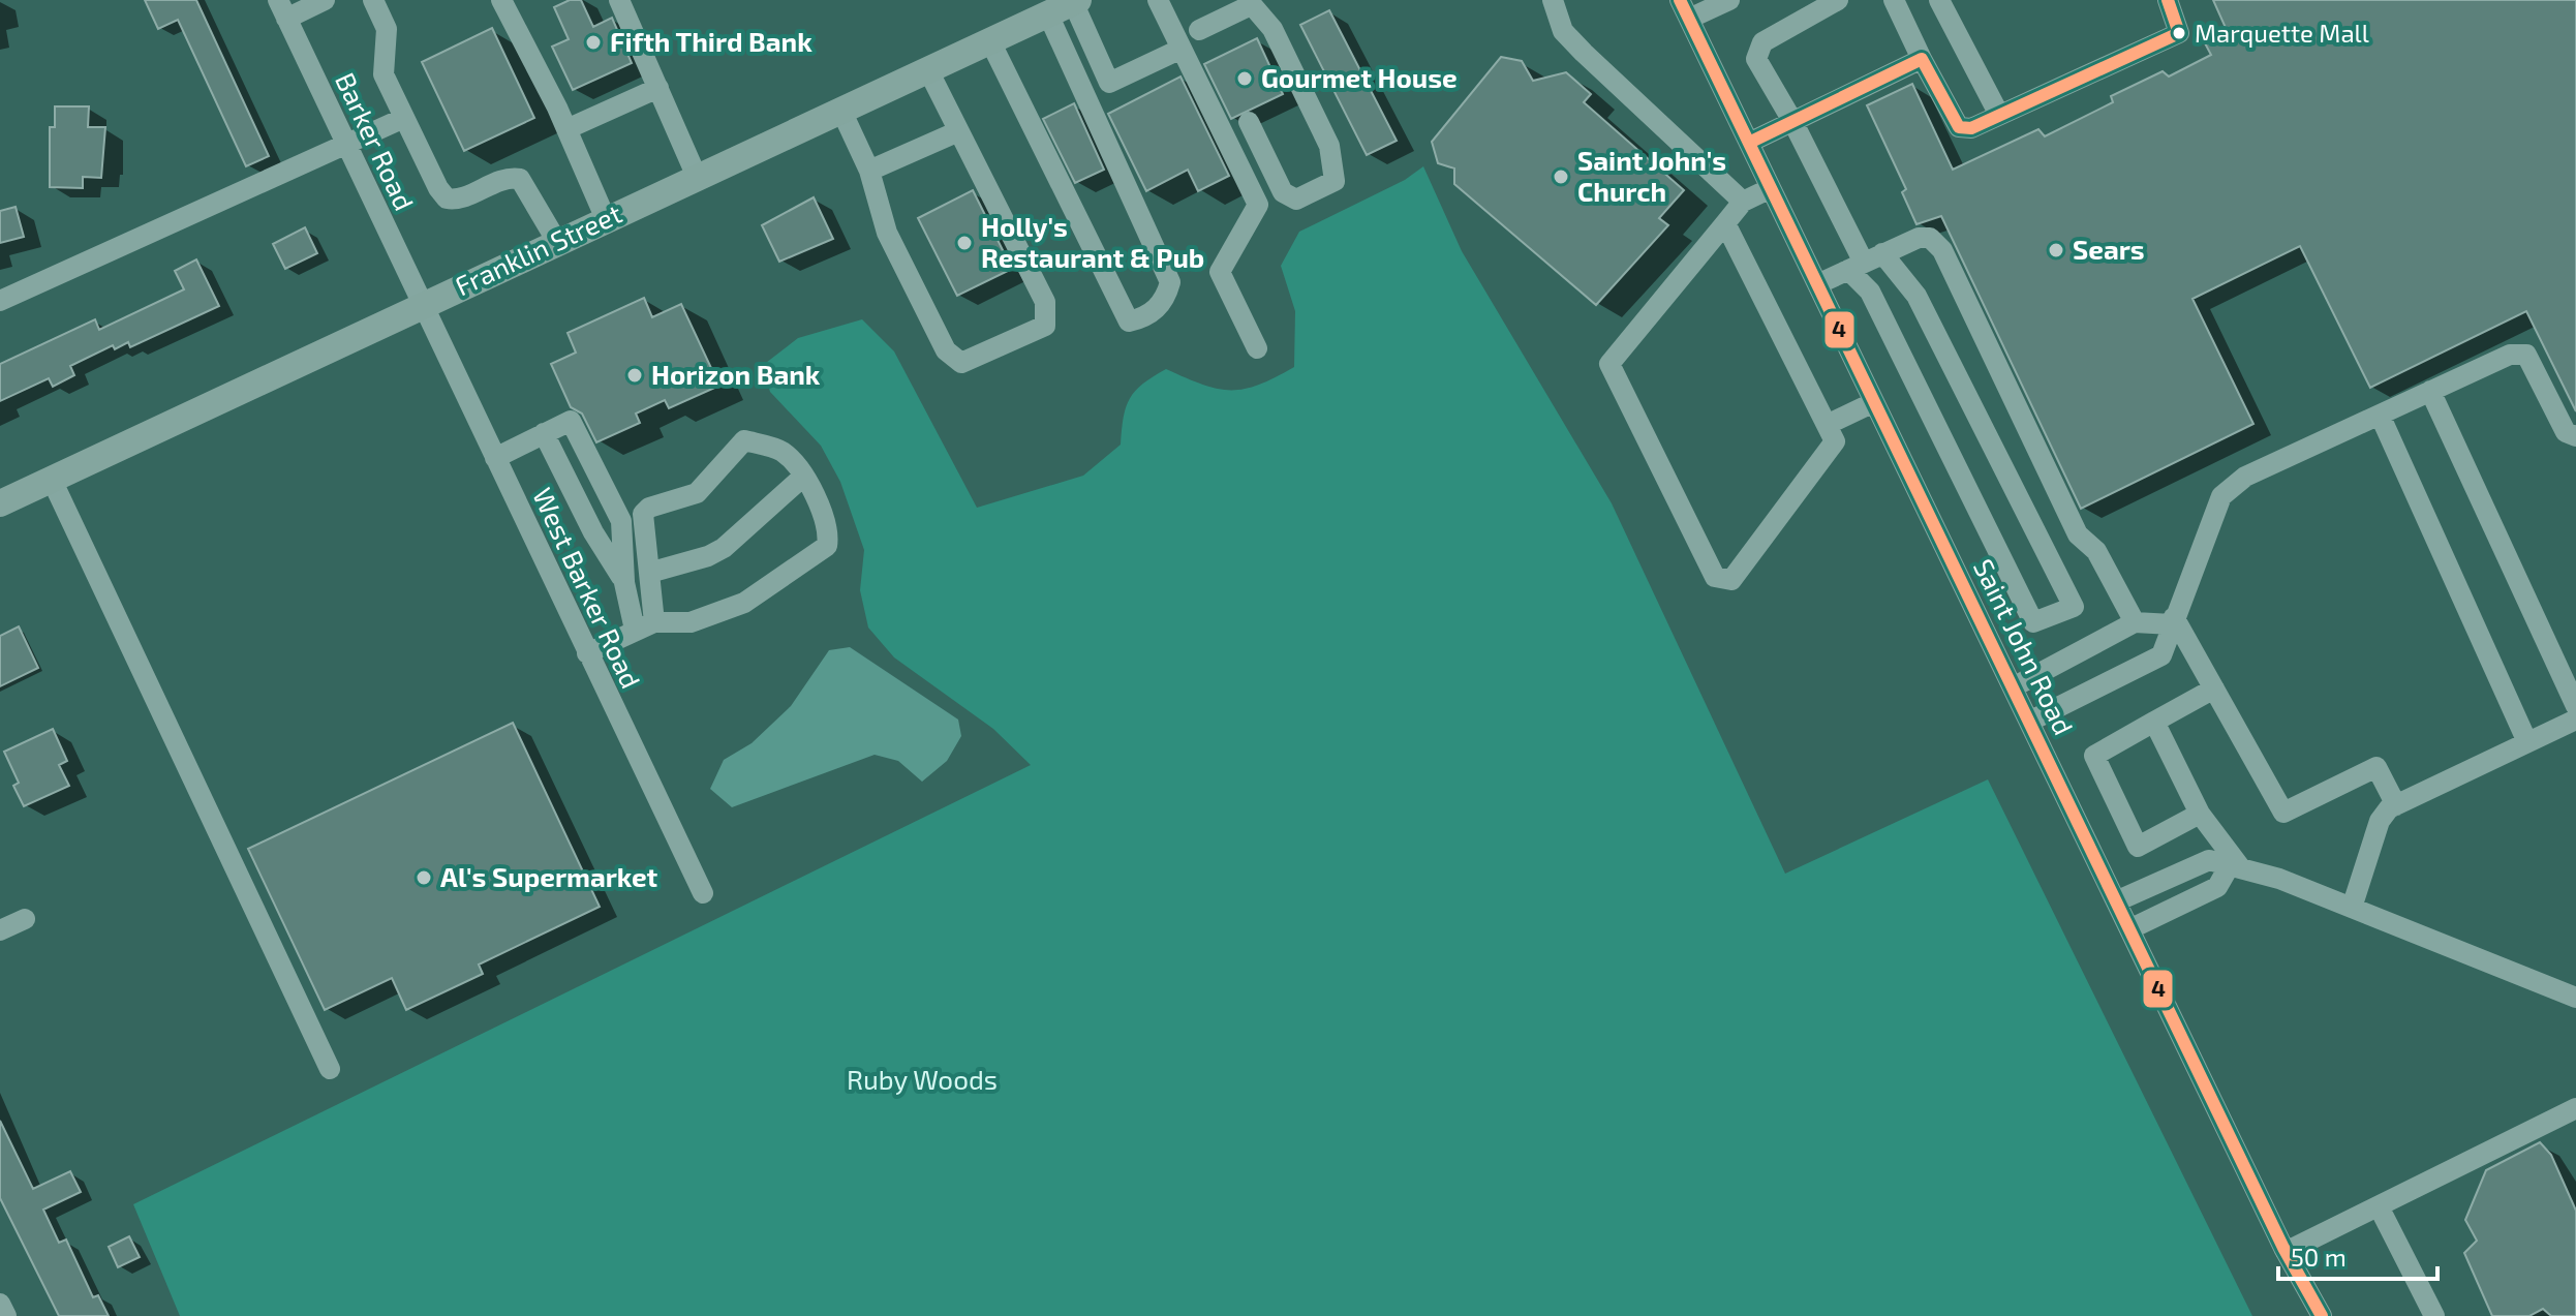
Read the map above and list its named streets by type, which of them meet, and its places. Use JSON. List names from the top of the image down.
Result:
{
  "streets": {
    "main road": ["Franklin Street"],
    "street": ["Barker Road", "West Barker Road", "Saint John Road"]
  },
  "crossings": [
    ["Barker Road", "Franklin Street"],
    ["Barker Road", "West Barker Road"],
    ["Franklin Street", "West Barker Road"]
  ],
  "parks": ["Ruby Woods"],
  "places": [
    "Marquette Mall",
    "Fifth Third Bank",
    "Gourmet House",
    "Saint John's Church",
    "Holly's Restaurant & Pub",
    "Sears",
    "Horizon Bank",
    "Al's Supermarket"
  ],
  "lines": ["transit line 4"],
  "scale_bar": "50 m"
}
